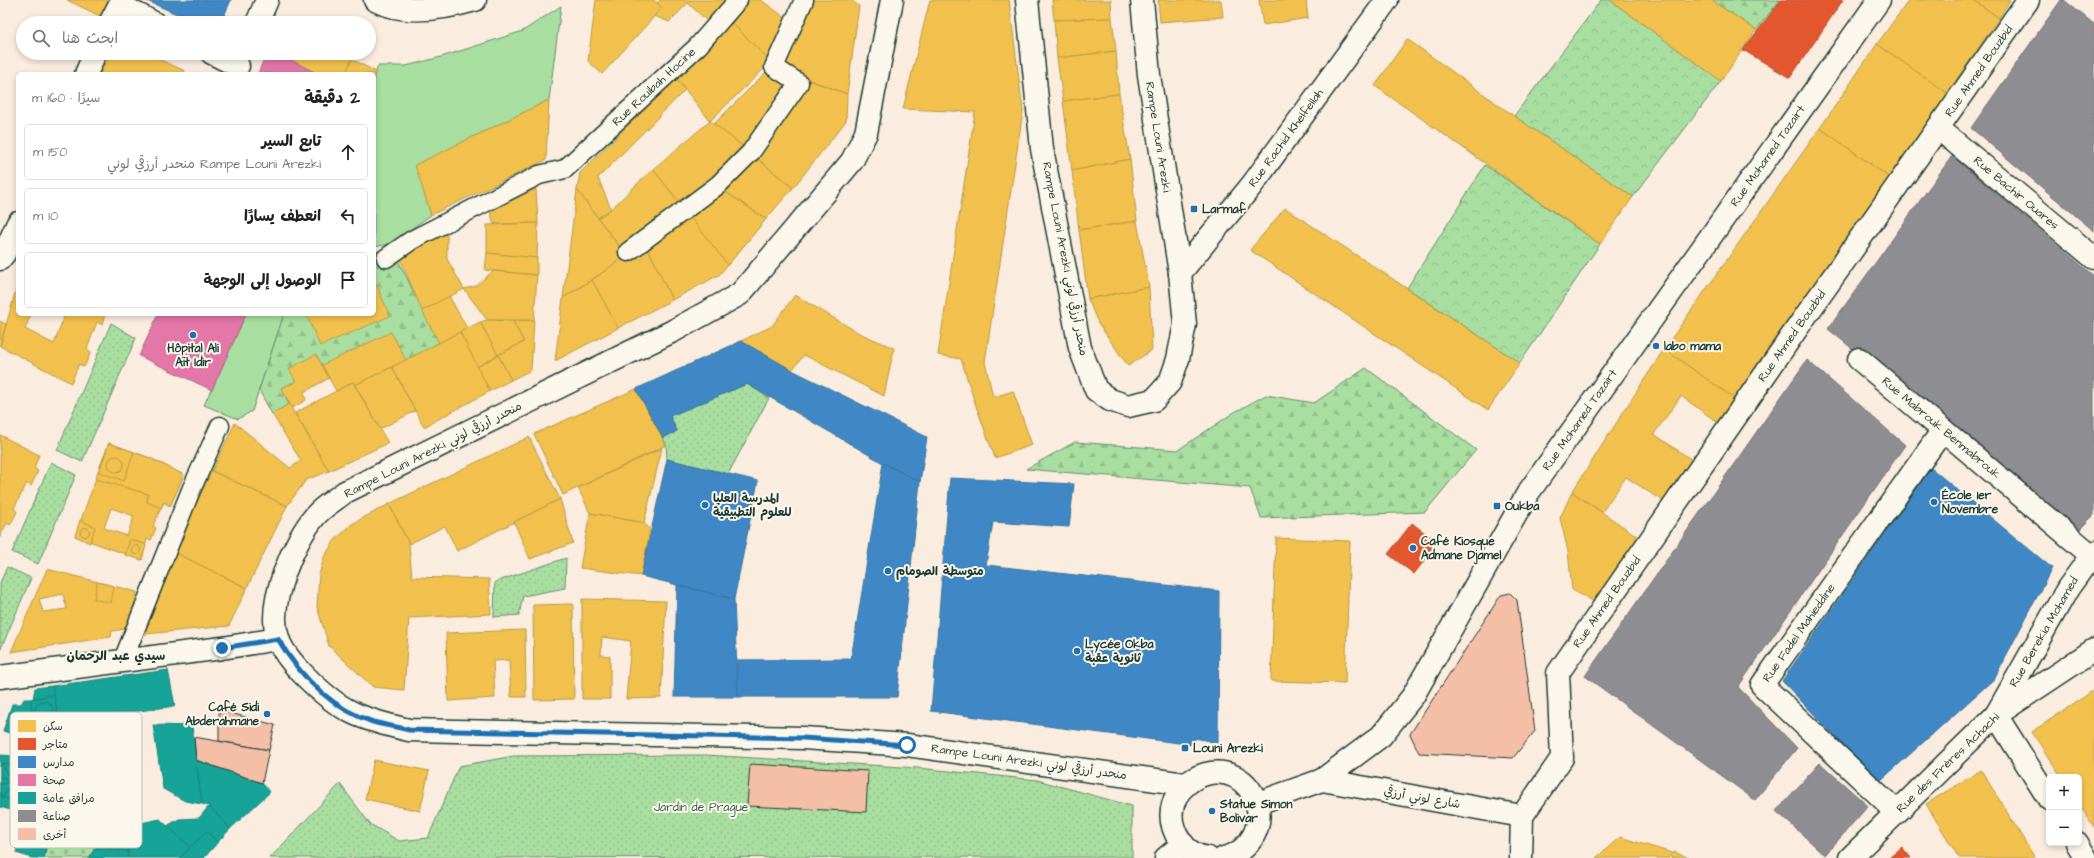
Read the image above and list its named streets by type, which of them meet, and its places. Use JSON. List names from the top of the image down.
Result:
{
  "streets": {
    "street": [
      "Rue Ahmed Bouzbid",
      "Rue Rouibah Hocine",
      "Rampe Louni Arezki",
      "Rue Rachid Khelfellah",
      "Rue Mohamed Tazairt",
      "Rue Bachir Ouares",
      "Rampe Louni Arezki منحدر أرزقي لوني",
      "Rue Mabrouk Benmabrouk",
      "Rue Berekia Mohamed",
      "Rue Fadel Mahieddine",
      "Rue des Frères Achachi",
      "شارع لوني أرزقي"
    ]
  },
  "crossings": [
    ["Rue Ahmed Bouzbid", "Rue Bachir Ouares"],
    ["Rue Ahmed Bouzbid", "شارع لوني أرزقي"],
    ["Rampe Louni Arezki", "Rue Rachid Khelfellah"],
    ["Rampe Louni Arezki", "Rampe Louni Arezki منحدر أرزقي لوني"],
    ["Rue Rachid Khelfellah", "Rampe Louni Arezki منحدر أرزقي لوني"],
    ["Rue Mohamed Tazairt", "شارع لوني أرزقي"],
    ["Rue Mabrouk Benmabrouk", "Rue Berekia Mohamed"],
    ["Rue Mabrouk Benmabrouk", "Rue Fadel Mahieddine"],
    ["Rue Berekia Mohamed", "Rue des Frères Achachi"],
    ["Rue Fadel Mahieddine", "Rue des Frères Achachi"]
  ],
  "districts": ["سيدي عبد الرحمان"],
  "parks": ["Jardin de Prague"],
  "places": {
    "transit": ["Larmaf", "Oukba", "Louni Arezki"],
    "other": [
      "Hôpital Ali Aït Idir",
      "labo mama",
      "École 1er Novembre",
      "المدرسة العليا للعلوم التطبيقية",
      "Café Kiosque Admane Djamel",
      "متوسطة الصومام",
      "Lycée Okba ثانوية عقبة",
      "Café Sidi Abderahmane",
      "Statue Simon Bolivar"
    ]
  },
  "legend": [
    "سكن",
    "متاجر",
    "مدارس",
    "صحة",
    "مرافق عامة",
    "صناعة",
    "أخرى"
  ],
  "page": {
    "search": "ابحث هنا",
    "heading": ["2 دقيقة", "سيرًا · 160 m"],
    "list": [
      ["تابع السير", "Rampe Louni Arezki منحدر أرزقي لوني", "150 m"],
      ["انعطف يسارًا", "10 m"],
      "الوصول إلى الوجهة"
    ],
    "map_buttons": ["+", "−"]
  }
}
